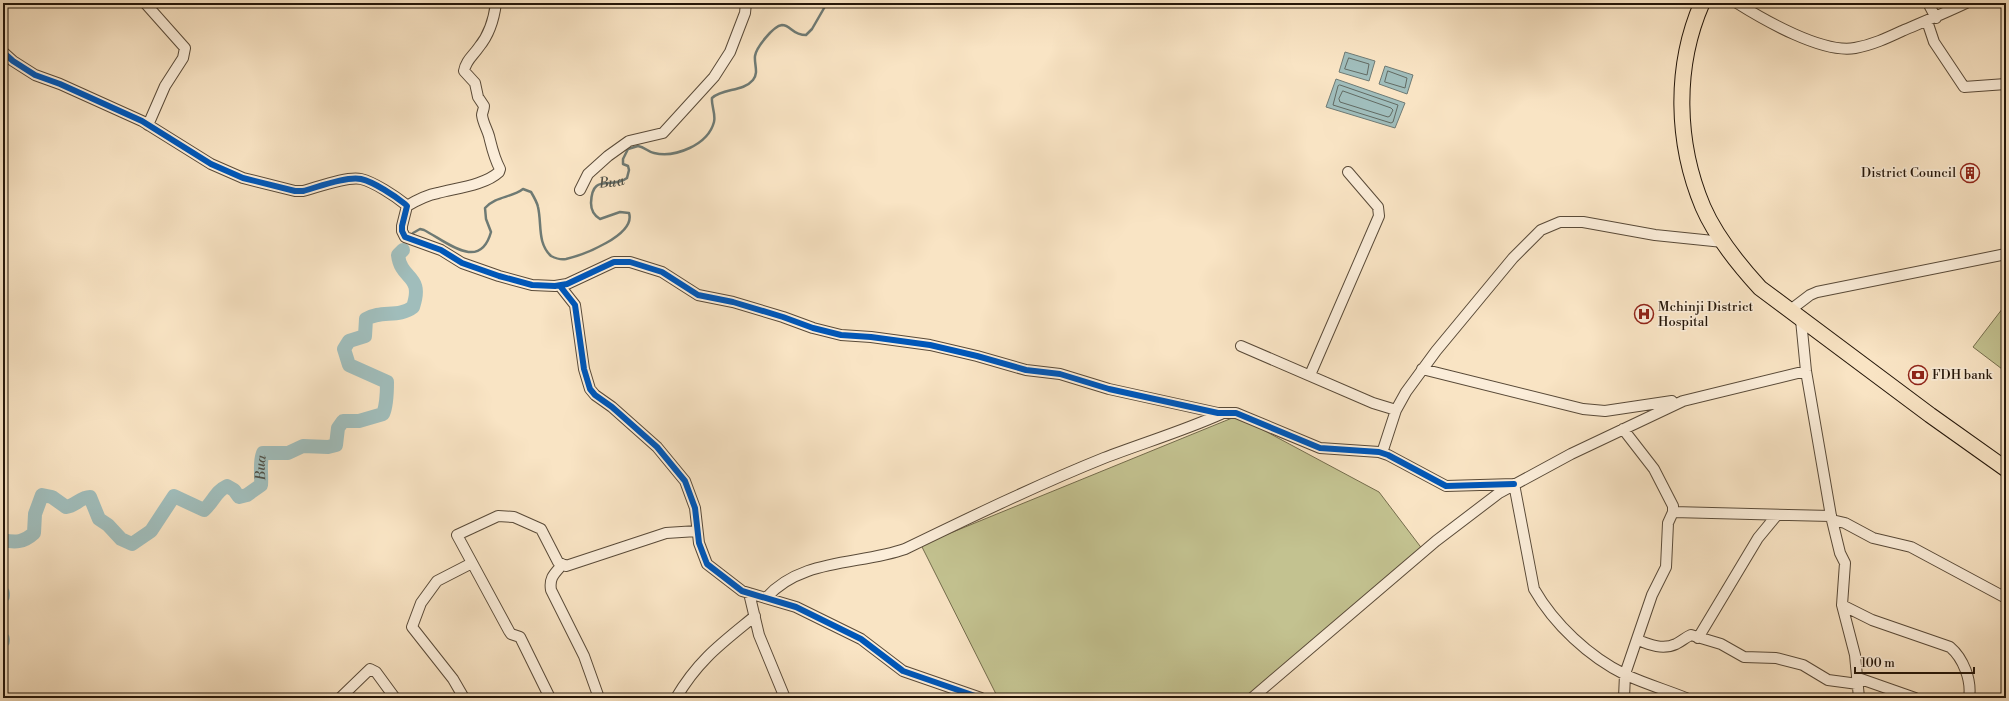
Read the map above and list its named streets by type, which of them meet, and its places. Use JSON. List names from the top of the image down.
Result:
{
  "water": ["Bua"],
  "places": {
    "building": ["District Council"],
    "hospital": ["Mchinji District Hospital"],
    "bank": ["FDH bank"]
  },
  "scale_bar": "100 m"
}
